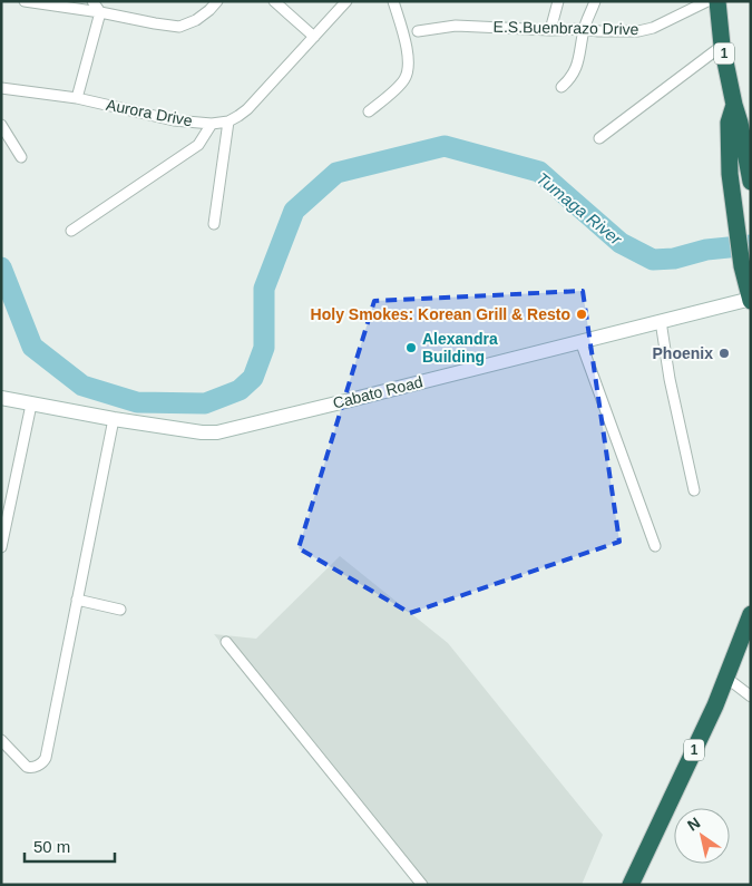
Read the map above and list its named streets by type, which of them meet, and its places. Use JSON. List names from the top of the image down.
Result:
{
  "streets": {
    "highway": ["1"],
    "street": ["E.S.Buenbrazo Drive", "Aurora Drive", "Cabato Road"]
  },
  "crossings": [
    ["1", "Cabato Road"]
  ],
  "water": ["Tumaga River"],
  "places": ["Holy Smokes: Korean Grill & Resto", "Alexandra Building", "Phoenix"],
  "scale_bar": "50 m",
  "north": "top left"
}
